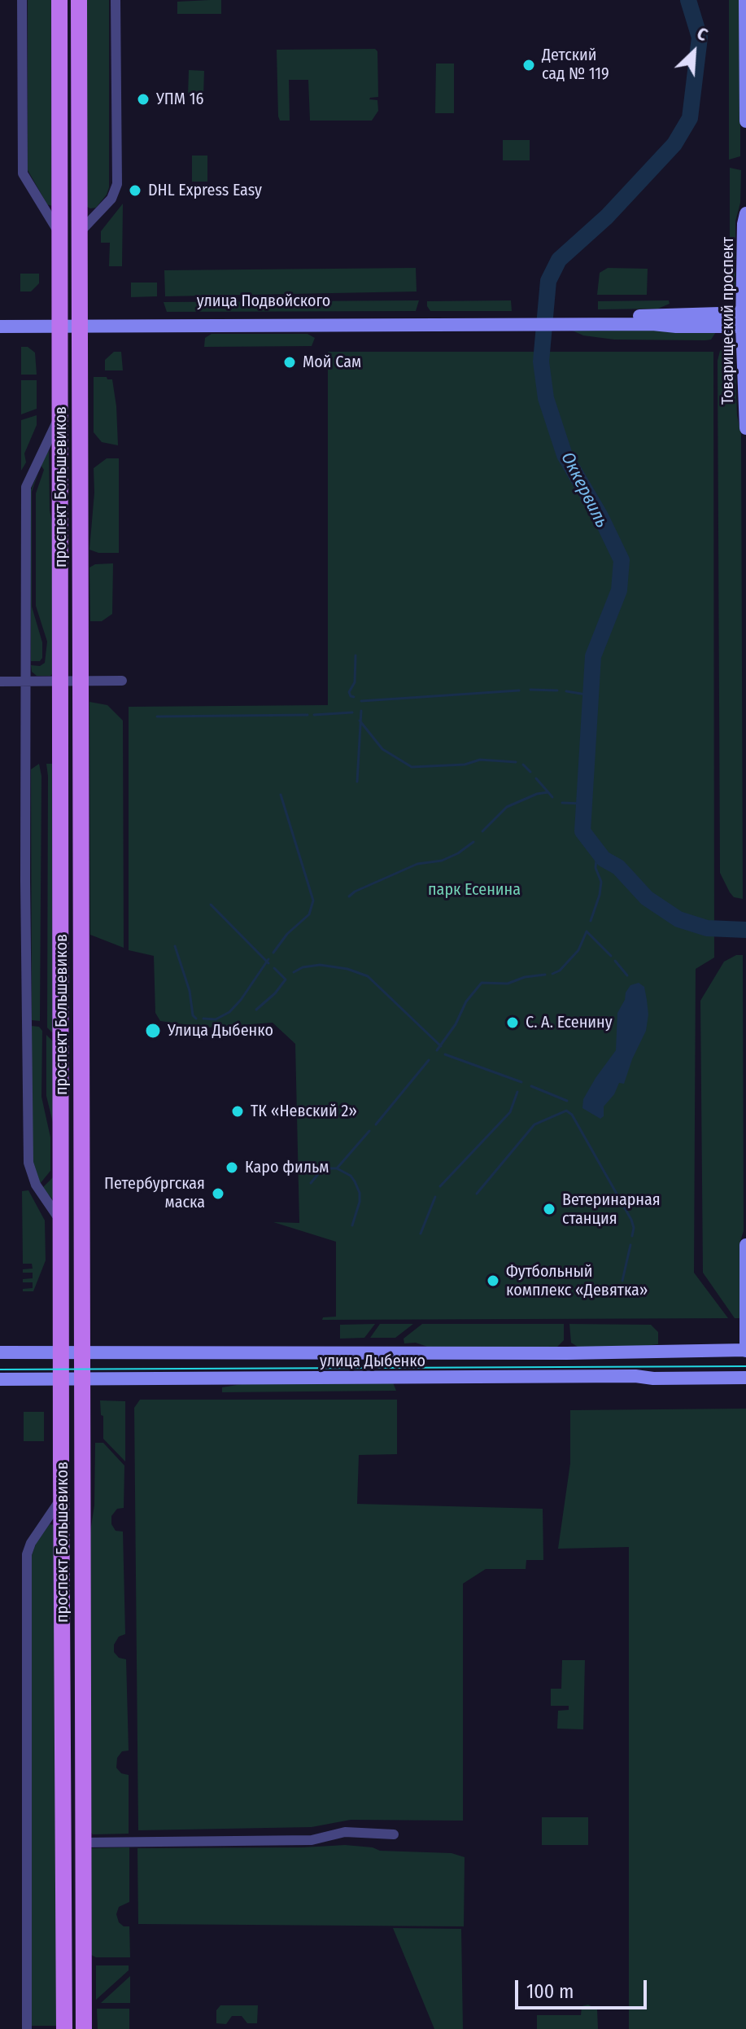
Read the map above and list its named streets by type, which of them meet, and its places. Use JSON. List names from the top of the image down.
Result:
{
  "streets": {
    "main road": [
      "улица Подвойского",
      "Товарищеский проспект",
      "проспект Большевиков",
      "улица Дыбенко"
    ]
  },
  "crossings": [
    ["улица Подвойского", "проспект Большевиков"],
    ["проспект Большевиков", "улица Дыбенко"]
  ],
  "water": ["Оккервиль"],
  "parks": ["парк Есенина"],
  "places": [
    "Детский сад № 119",
    "УПМ 16",
    "DHL Express Easy",
    "Мой Сам",
    "С. А. Есенину",
    "Улица Дыбенко",
    "ТК «Невский 2»",
    "Каро фильм",
    "Петербургская маска",
    "Ветеринарная станция",
    "Футбольный комплекс «Девятка»"
  ],
  "scale_bar": "100 m",
  "north": "top right"
}
